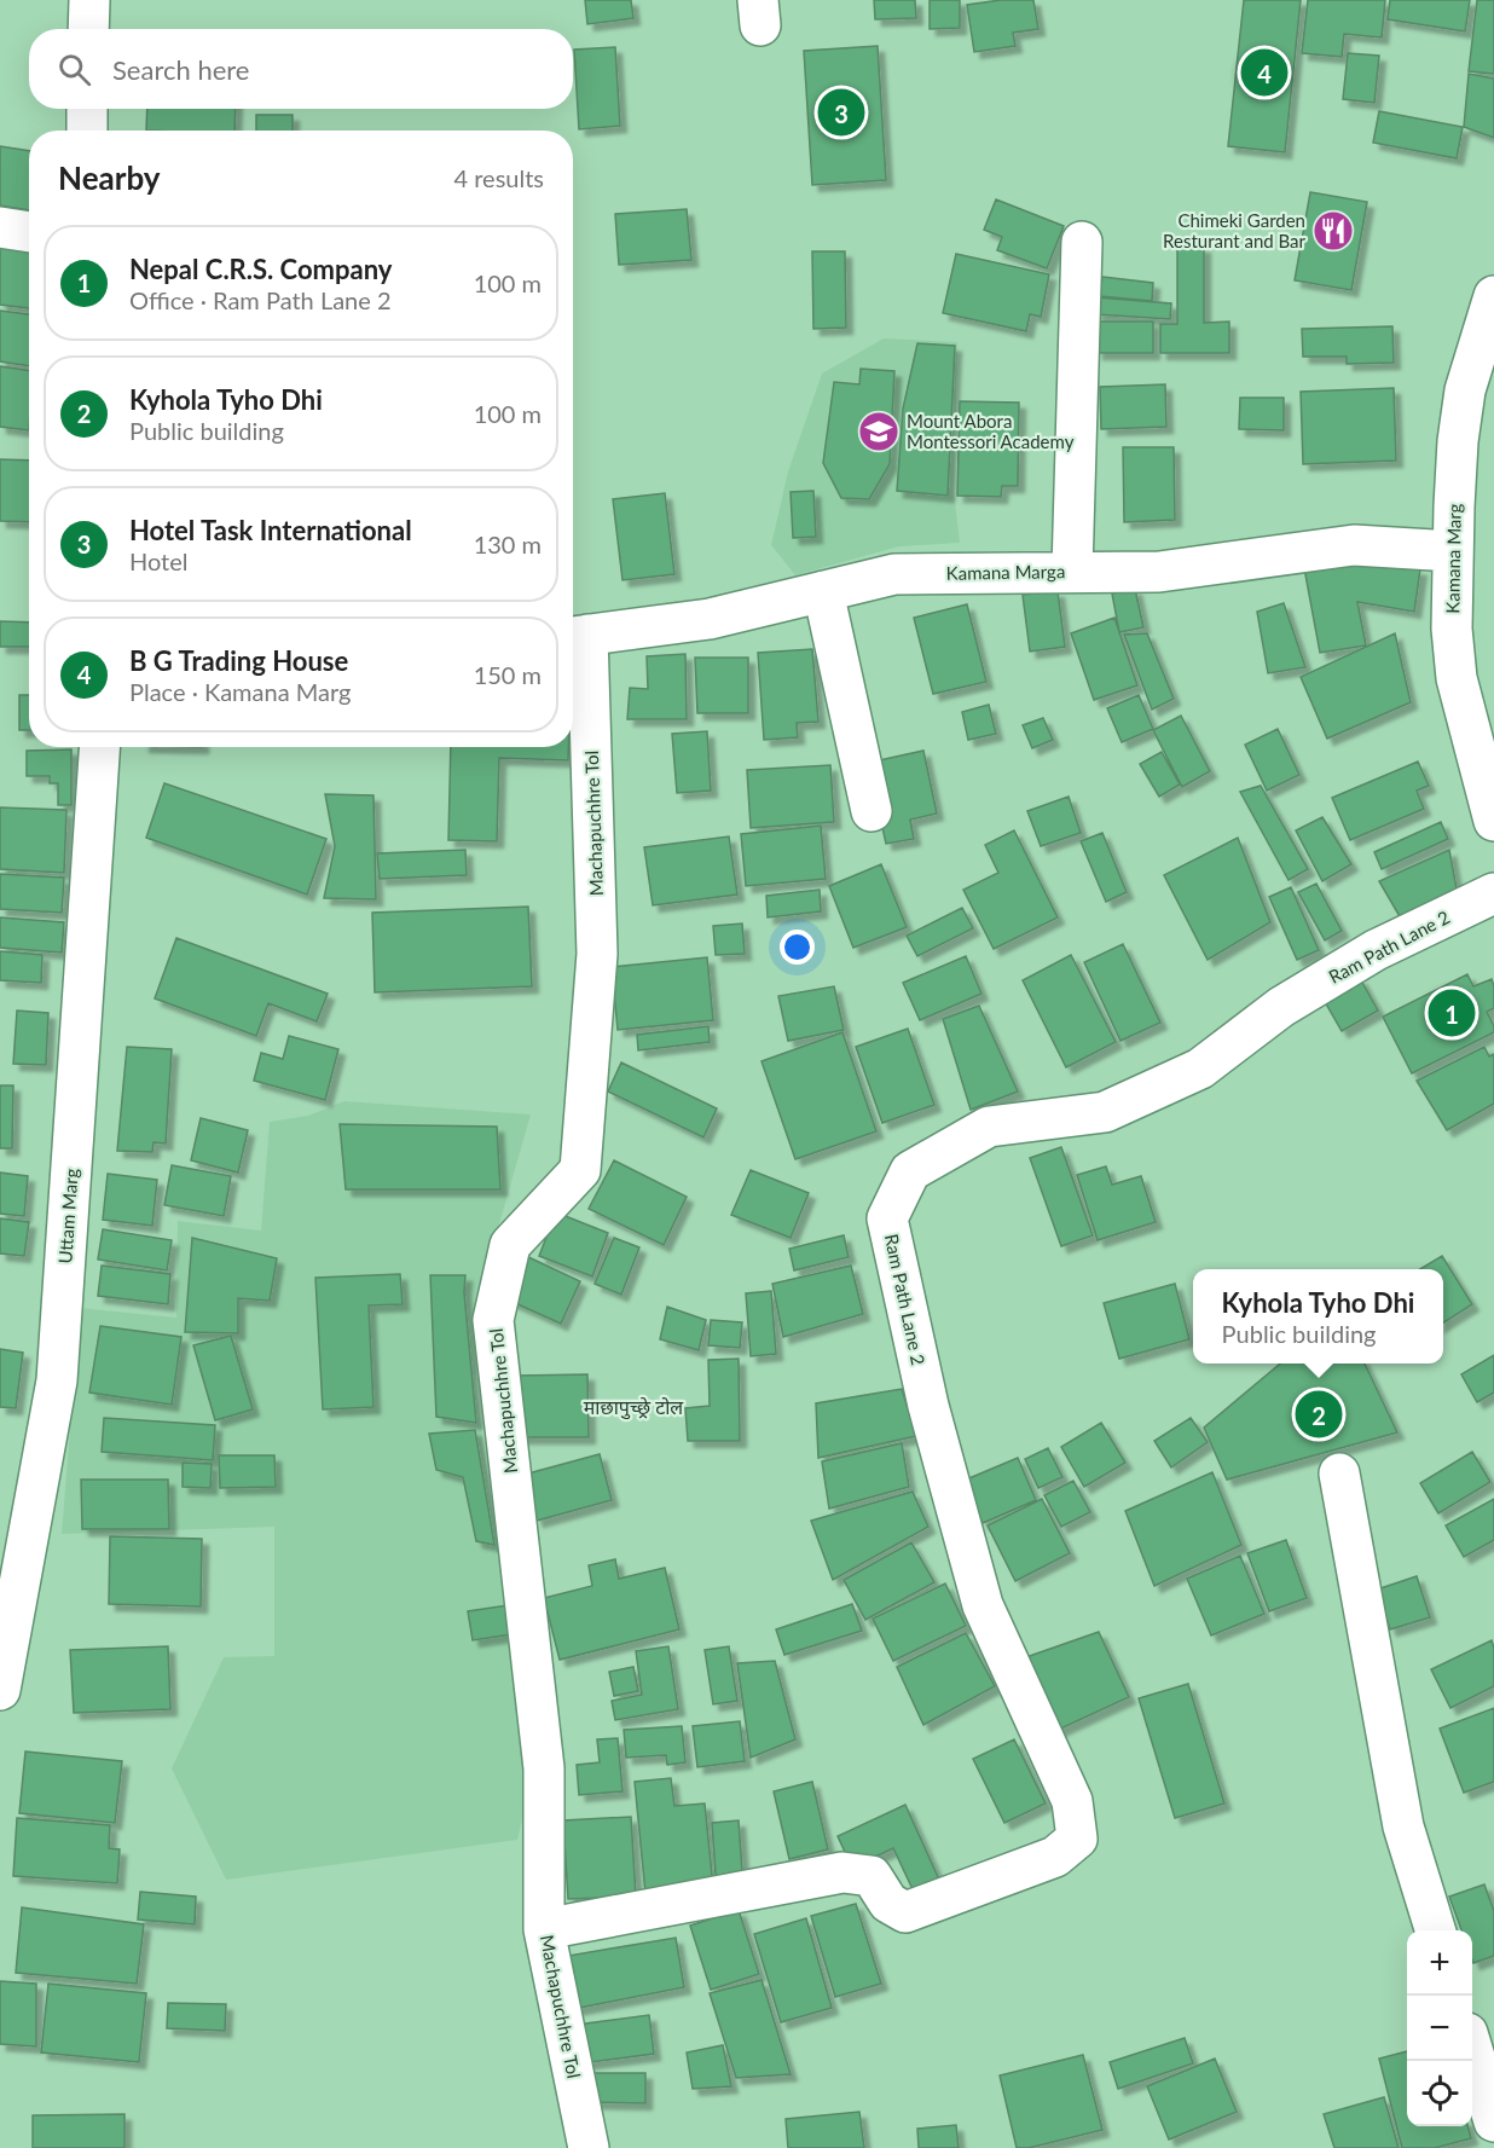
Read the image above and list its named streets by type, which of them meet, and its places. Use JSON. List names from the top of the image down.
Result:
{
  "streets": {
    "street": [
      "Kamana Marg",
      "Kamana Marga",
      "Machapuchhre Tol",
      "Ram Path Lane 2",
      "Uttam Marg"
    ]
  },
  "crossings": [
    ["Kamana Marg", "Kamana Marga"],
    ["Kamana Marga", "Machapuchhre Tol"],
    ["Machapuchhre Tol", "Ram Path Lane 2"]
  ],
  "districts": ["माछापुच्छ्रे टोल"],
  "places": {
    "restaurant": ["Chimeki Garden Resturant and Bar"],
    "school or university": ["Mount Abora Montessori Academy"]
  },
  "page": {
    "search": "Search here",
    "pins": [
      "4",
      "3",
      "1",
      "2"
    ],
    "heading": ["Nearby", "4 results"],
    "list": [
      {
        "mark": "1",
        "name": "Nepal C.R.S. Company",
        "note": "Office · Ram Path Lane 2",
        "value": "100 m"
      },
      {
        "mark": "2",
        "name": "Kyhola Tyho Dhi",
        "note": "Public building",
        "value": "100 m"
      },
      {
        "mark": "3",
        "name": "Hotel Task International",
        "note": "Hotel",
        "value": "130 m"
      },
      {
        "mark": "4",
        "name": "B G Trading House",
        "note": "Place · Kamana Marg",
        "value": "150 m"
      }
    ],
    "popup": ["Kyhola Tyho Dhi", "Public building"],
    "map_buttons": ["+", "−"]
  }
}
